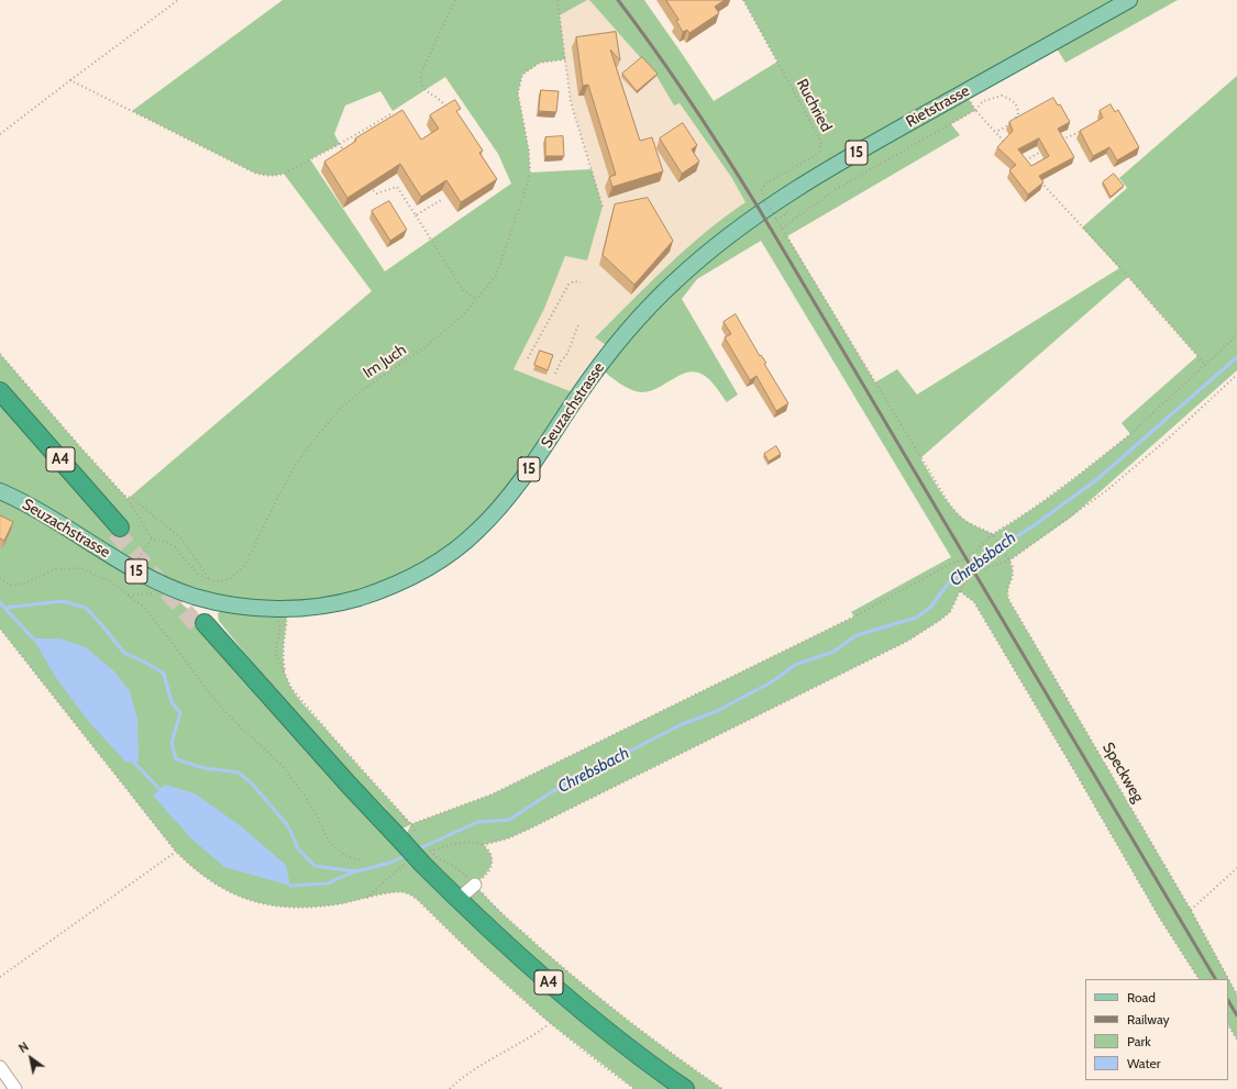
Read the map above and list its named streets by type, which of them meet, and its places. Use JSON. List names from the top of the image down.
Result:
{
  "streets": {
    "highway": ["A4"],
    "main road": ["Rietstrasse", "15", "Seuzachstrasse"],
    "path": ["Ruchried", "Im Juch", "Speckweg"]
  },
  "crossings": [
    ["Rietstrasse", "Seuzachstrasse"]
  ],
  "water": ["Chrebsbach"],
  "legend": [
    "Road",
    "Railway",
    "Park",
    "Water"
  ],
  "north": "top left"
}
